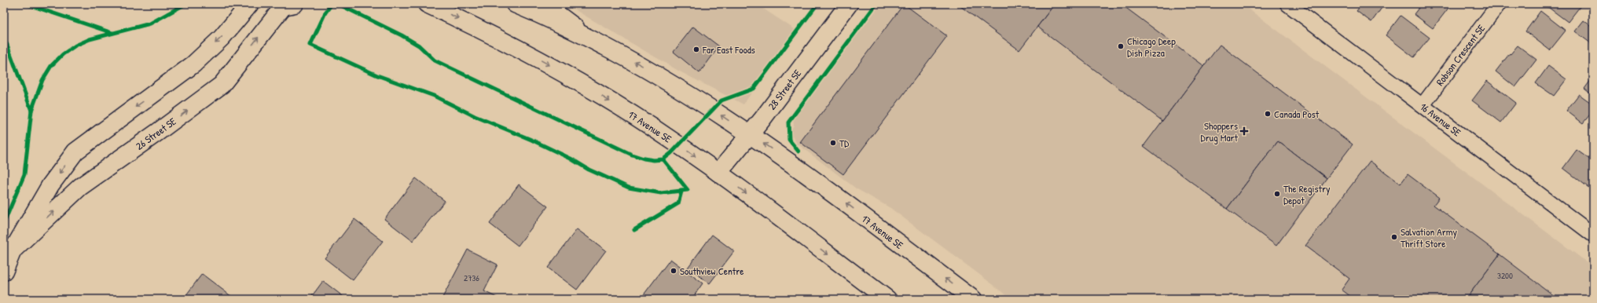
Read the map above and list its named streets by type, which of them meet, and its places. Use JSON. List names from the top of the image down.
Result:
{
  "streets": {
    "main road": ["28 Street SE", "17 Avenue SE", "26 Street SE"],
    "street": ["Robson Crescent SE", "16 Avenue SE"]
  },
  "crossings": [
    ["Robson Crescent SE", "16 Avenue SE"],
    ["28 Street SE", "17 Avenue SE"]
  ],
  "places": {
    "other": [
      "Chicago Deep Dish Pizza",
      "Far East Foods",
      "Canada Post",
      "TD",
      "The Registry Depot",
      "Salvation Army Thrift Store",
      "Southview Centre"
    ],
    "health": ["Shoppers Drug Mart"]
  },
  "house_numbers": ["3200", "2736"]
}
